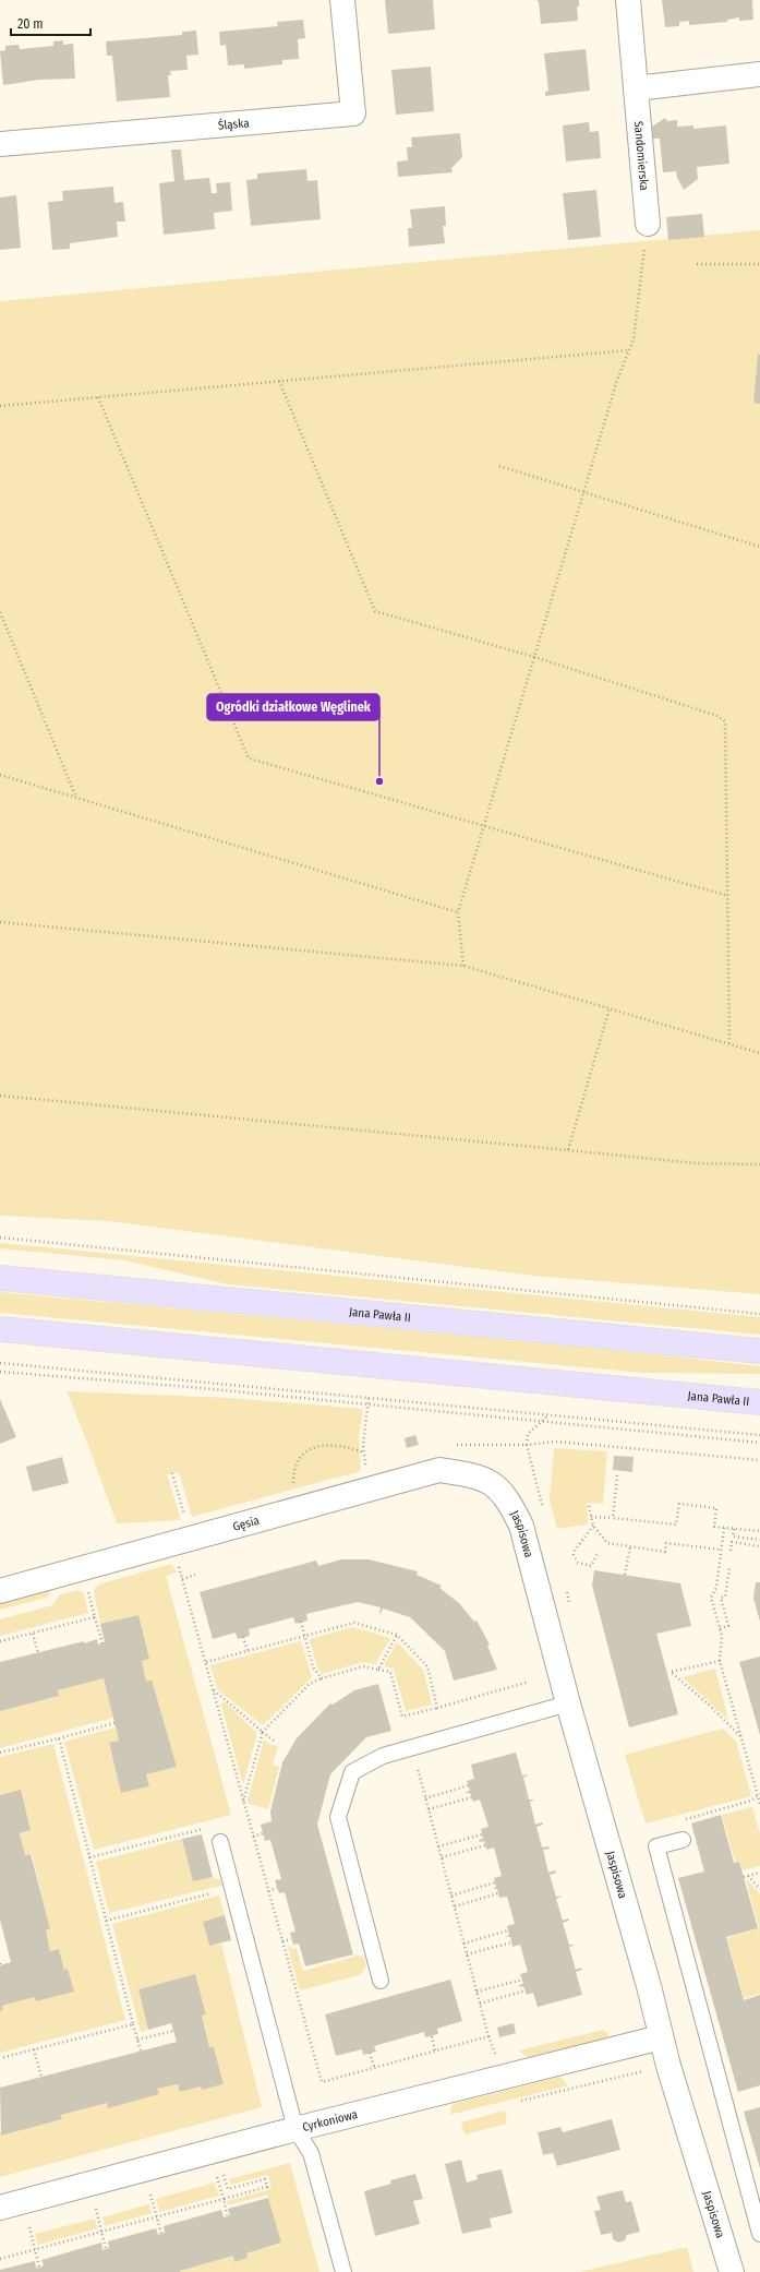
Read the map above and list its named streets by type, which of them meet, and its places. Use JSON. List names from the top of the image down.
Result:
{
  "streets": {
    "main road": ["Jana Pawła II"],
    "street": [
      "Śląska",
      "Sandomierska",
      "Gęsia",
      "Jaspisowa",
      "Cyrkoniowa"
    ]
  },
  "crossings": [
    ["Gęsia", "Jaspisowa"],
    ["Jaspisowa", "Cyrkoniowa"]
  ],
  "places": ["Ogródki działkowe Węglinek"],
  "scale_bar": "20 m"
}
